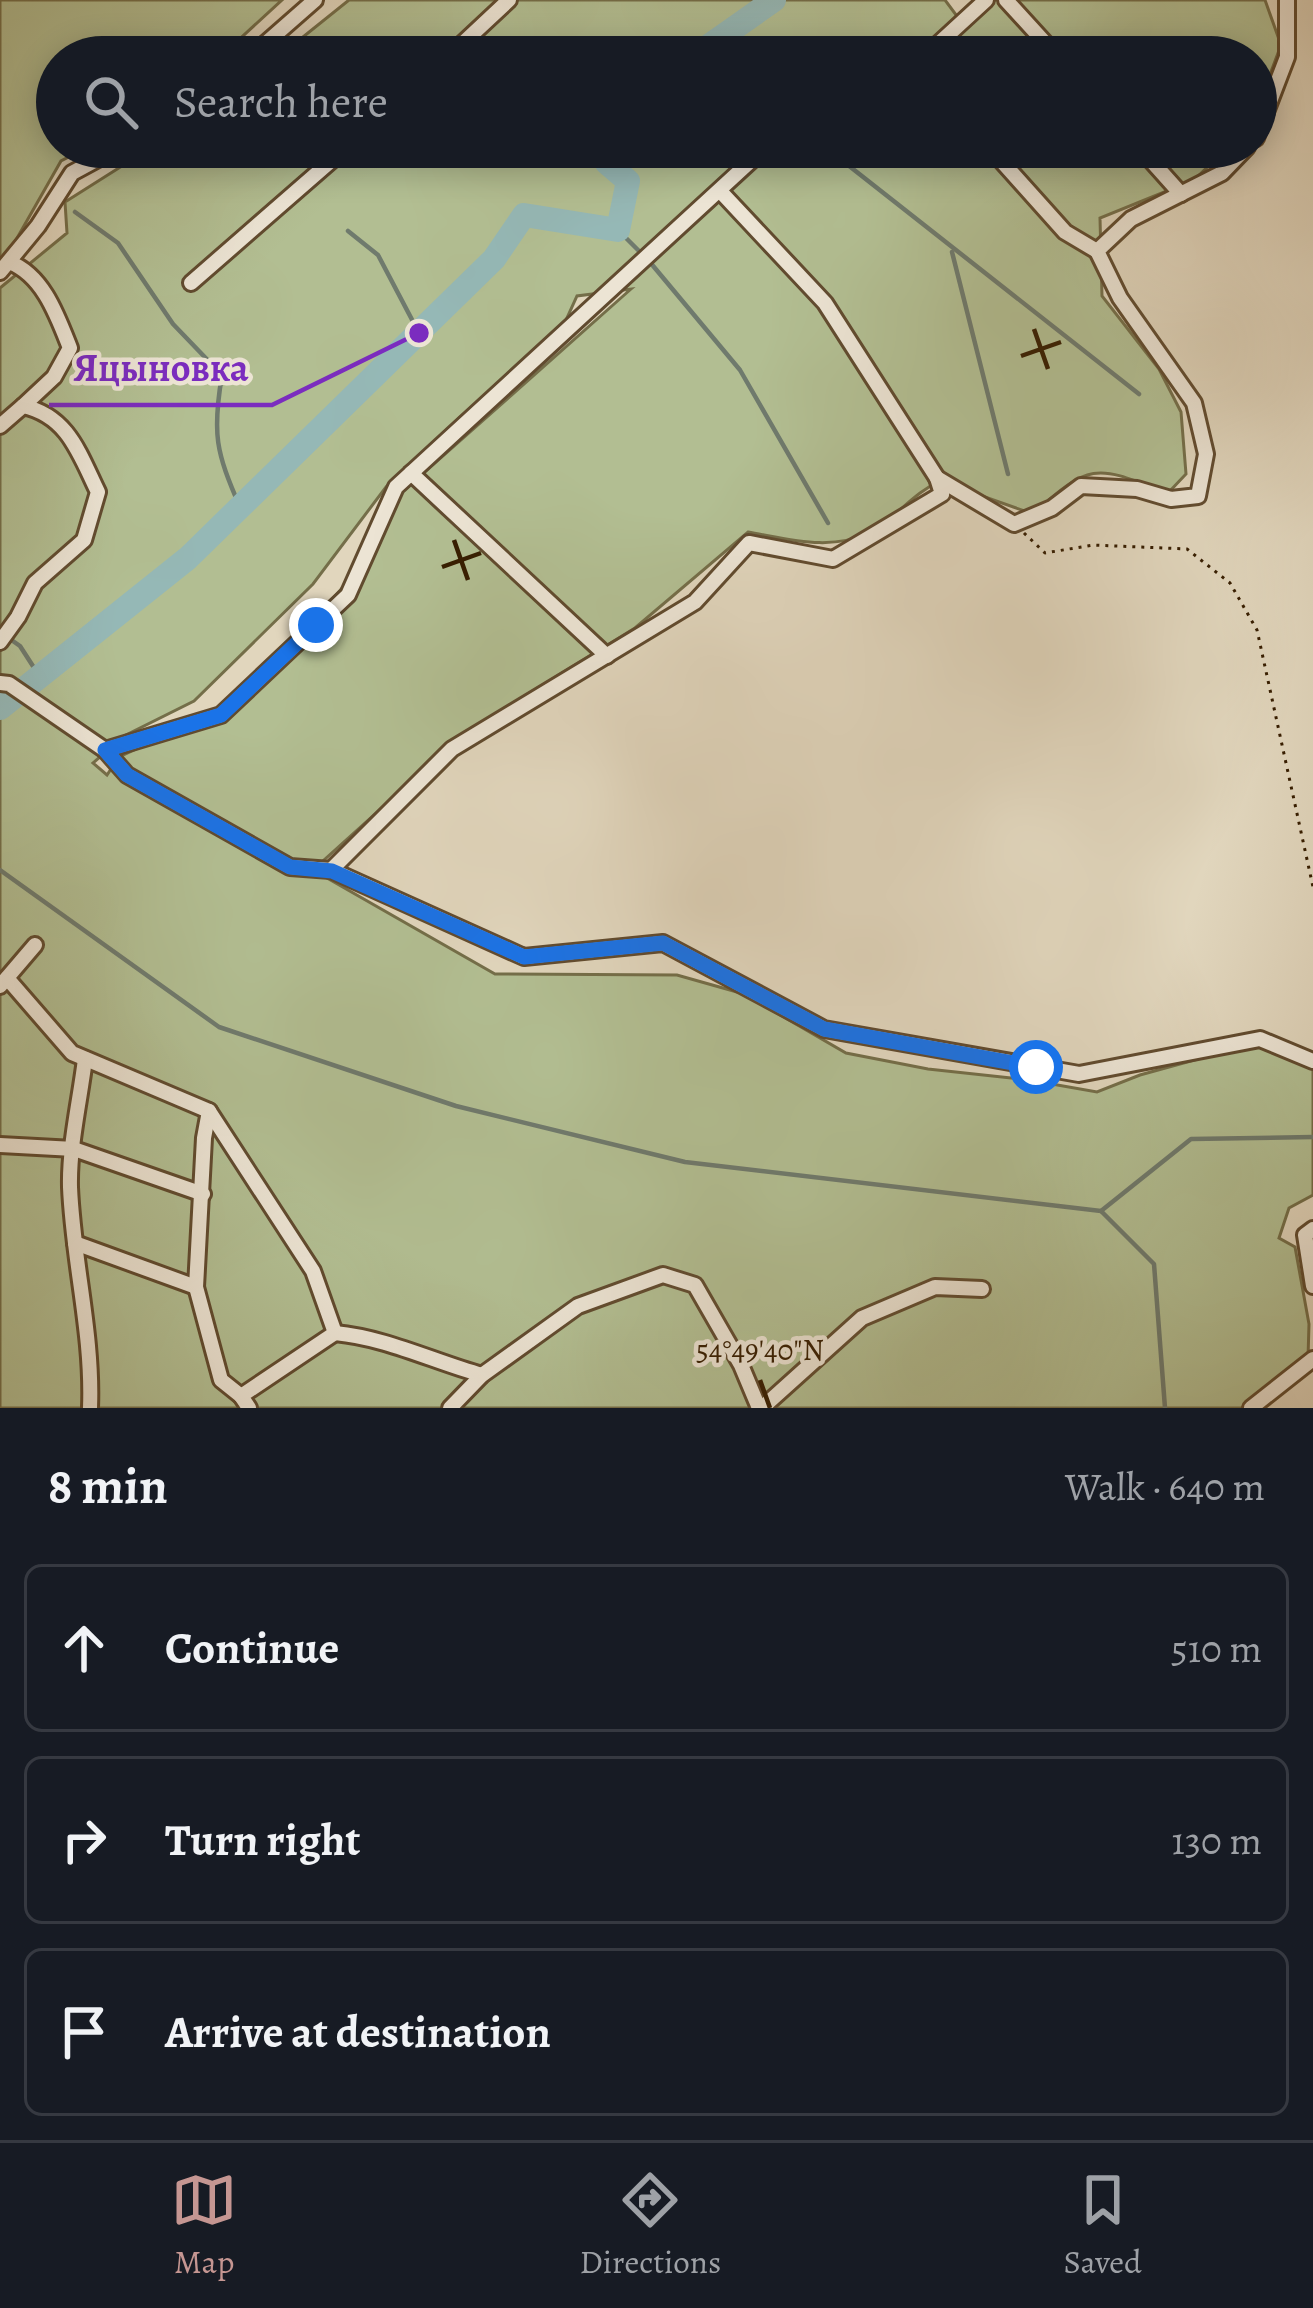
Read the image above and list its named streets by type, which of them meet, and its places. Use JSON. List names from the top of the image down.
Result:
{
  "places": ["Яцыновка"],
  "page": {
    "search": "Search here",
    "heading": ["8 min", "Walk · 640 m"],
    "list": [
      ["Continue", "510 m"],
      ["Turn right", "130 m"],
      "Arrive at destination"
    ],
    "nav": ["Map", "Directions", "Saved"]
  },
  "coordinates": ["54°49'40\"N"]
}
